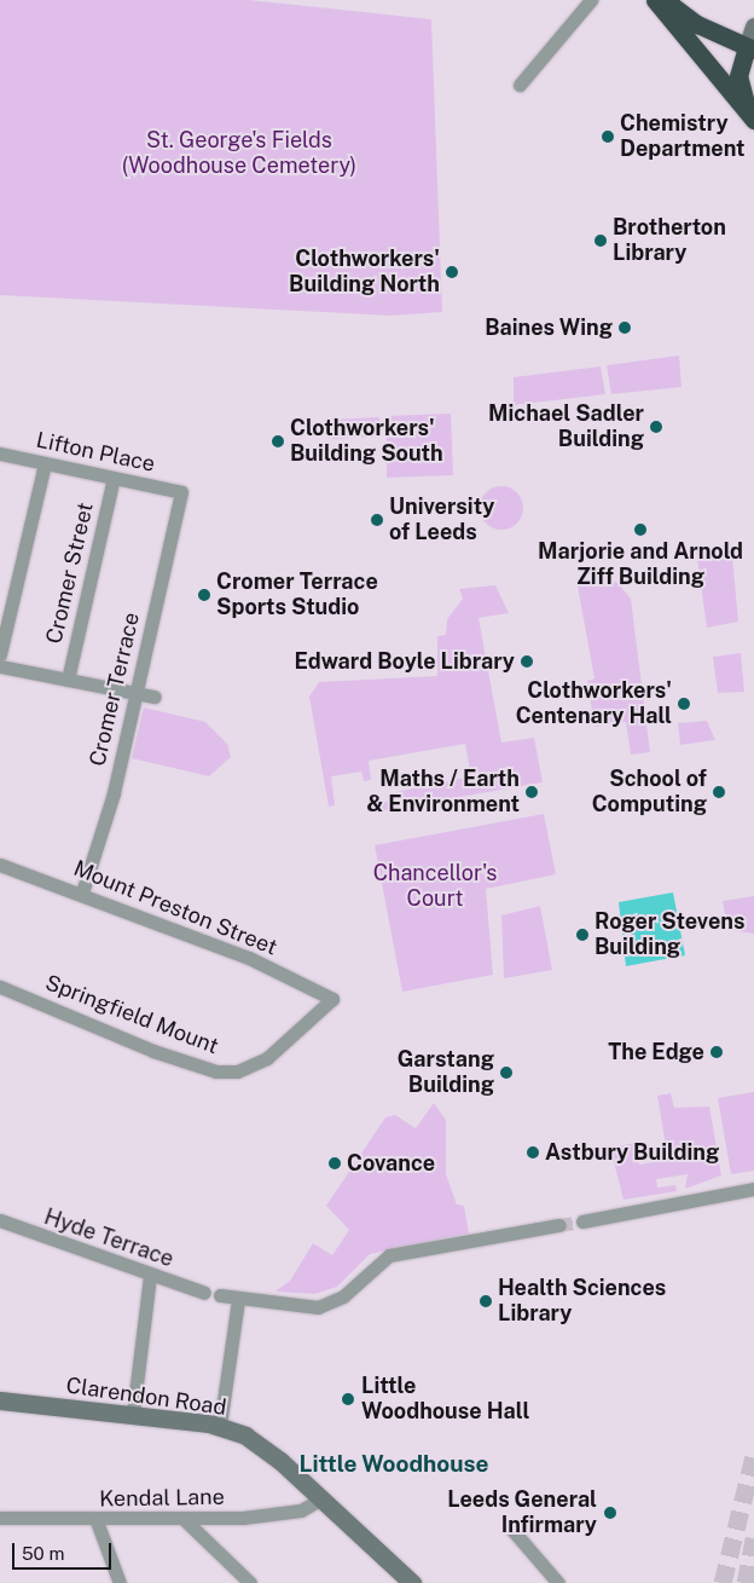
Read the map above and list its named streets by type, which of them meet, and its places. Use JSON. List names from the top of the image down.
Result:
{
  "streets": {
    "street": [
      "Lifton Place",
      "Cromer Street",
      "Cromer Terrace",
      "Mount Preston Street",
      "Springfield Mount",
      "Hyde Terrace",
      "Clarendon Road",
      "Kendal Lane"
    ]
  },
  "crossings": [
    ["Lifton Place", "Cromer Street"],
    ["Lifton Place", "Cromer Terrace"],
    ["Cromer Terrace", "Mount Preston Street"],
    ["Mount Preston Street", "Springfield Mount"],
    ["Clarendon Road", "Kendal Lane"]
  ],
  "districts": ["Little Woodhouse"],
  "parks": ["St. George's Fields (Woodhouse Cemetery)", "Chancellor's Court"],
  "places": [
    "Chemistry Department",
    "Brotherton Library",
    "Clothworkers' Building North",
    "Baines Wing",
    "Michael Sadler Building",
    "Clothworkers' Building South",
    "University of Leeds",
    "Marjorie and Arnold Ziff Building",
    "Cromer Terrace Sports Studio",
    "Edward Boyle Library",
    "Clothworkers' Centenary Hall",
    "Maths / Earth & Environment",
    "School of Computing",
    "Roger Stevens Building",
    "The Edge",
    "Garstang Building",
    "Astbury Building",
    "Covance",
    "Health Sciences Library",
    "Little Woodhouse Hall",
    "Leeds General Infirmary"
  ],
  "scale_bar": "50 m"
}
